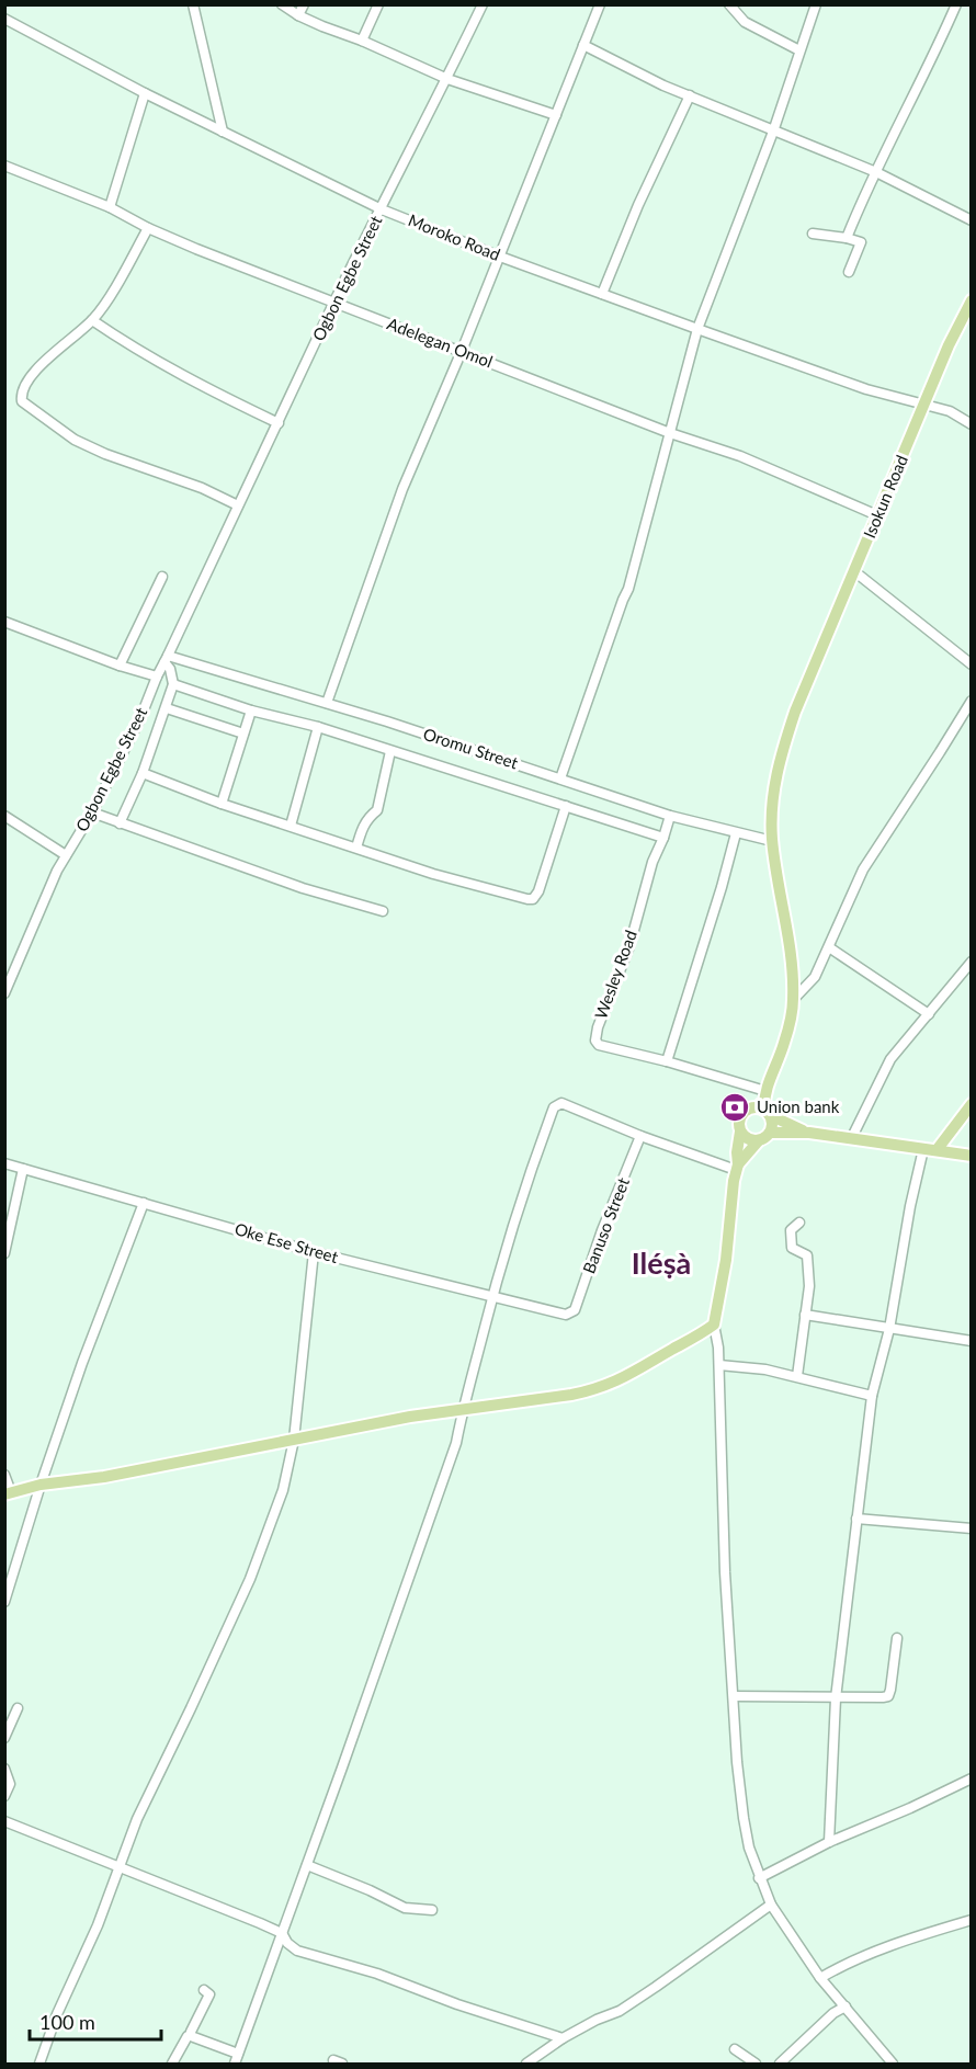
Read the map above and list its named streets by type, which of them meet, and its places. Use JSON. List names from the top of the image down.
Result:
{
  "streets": {
    "main road": ["Isokun Road"],
    "street": [
      "Moroko Road",
      "Ogbon Egbe Street",
      "Adelegan Omol",
      "Oromu Street",
      "Wesley Road",
      "Banuso Street",
      "Oke Ese Street"
    ]
  },
  "crossings": [
    ["Moroko Road", "Ogbon Egbe Street"],
    ["Moroko Road", "Isokun Road"],
    ["Ogbon Egbe Street", "Adelegan Omol"],
    ["Ogbon Egbe Street", "Oromu Street"],
    ["Adelegan Omol", "Isokun Road"],
    ["Isokun Road", "Oromu Street"],
    ["Oromu Street", "Wesley Road"],
    ["Banuso Street", "Oke Ese Street"]
  ],
  "districts": ["Iléṣà"],
  "places": {
    "bank": ["Union bank"]
  },
  "scale_bar": "100 m"
}
